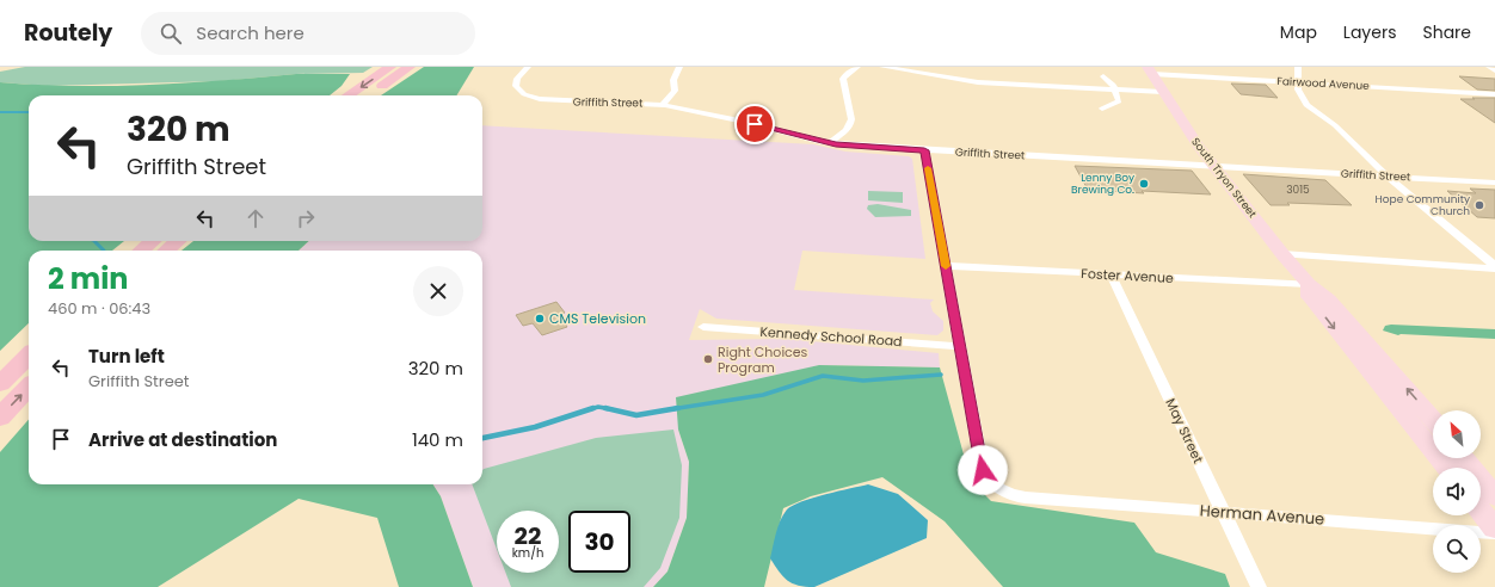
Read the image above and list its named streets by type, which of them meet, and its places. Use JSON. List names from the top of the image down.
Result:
{
  "streets": {
    "main road": ["South Tryon Street"],
    "street": [
      "Fairwood Avenue",
      "Griffith Street",
      "Foster Avenue",
      "Kennedy School Road",
      "May Street",
      "Herman Avenue"
    ]
  },
  "crossings": [
    ["Fairwood Avenue", "South Tryon Street"],
    ["Griffith Street", "South Tryon Street"],
    ["Griffith Street", "Herman Avenue"],
    ["South Tryon Street", "Foster Avenue"],
    ["Foster Avenue", "May Street"],
    ["Foster Avenue", "Herman Avenue"],
    ["Kennedy School Road", "Herman Avenue"],
    ["May Street", "Herman Avenue"]
  ],
  "places": [
    "Lenny Boy Brewing Co.",
    "Hope Community Church",
    "CMS Television",
    "Right Choices Program"
  ],
  "house_numbers": ["3015"],
  "north": "top left",
  "page": {
    "header": "Routely",
    "search": "Search here",
    "nav": ["Map", "Layers", "Share"],
    "turn": ["320 m", "Griffith Street"],
    "heading": ["2 min", "460 m · 06:43"],
    "list": [
      {
        "name": "Turn left",
        "note": "Griffith Street",
        "value": "320 m"
      },
      {
        "name": "Arrive at destination",
        "value": "140 m"
      }
    ],
    "speed": "22 km/h",
    "limit": "30"
  }
}
